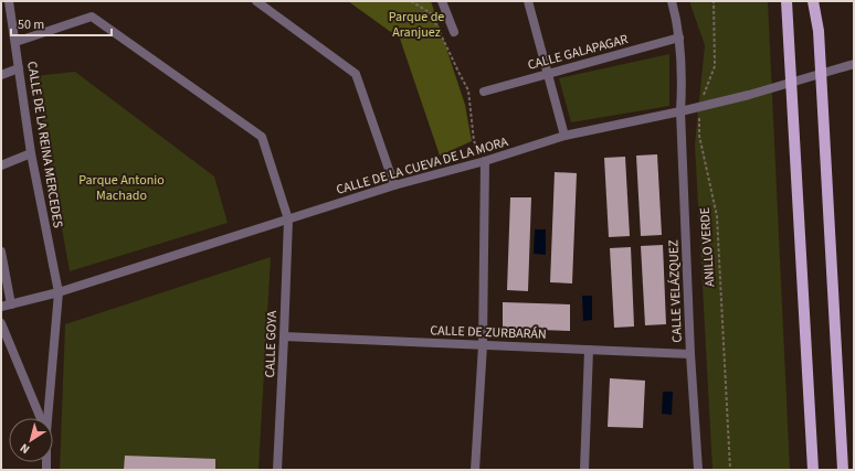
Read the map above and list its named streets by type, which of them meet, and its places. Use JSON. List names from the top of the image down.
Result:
{
  "streets": {
    "street": [
      "CALLE GALAPAGAR",
      "CALLE DE LA REINA MERCEDES",
      "CALLE DE LA CUEVA DE LA MORA",
      "CALLE VELÁZQUEZ",
      "CALLE DE ZURBARÁN",
      "CALLE GOYA"
    ],
    "path": ["ANILLO VERDE"]
  },
  "crossings": [
    ["CALLE GALAPAGAR", "CALLE VELÁZQUEZ"],
    ["CALLE DE LA REINA MERCEDES", "CALLE DE LA CUEVA DE LA MORA"],
    ["CALLE DE LA REINA MERCEDES", "CALLE GOYA"],
    ["CALLE DE LA CUEVA DE LA MORA", "ANILLO VERDE"],
    ["CALLE DE LA CUEVA DE LA MORA", "CALLE VELÁZQUEZ"],
    ["CALLE DE LA CUEVA DE LA MORA", "CALLE GOYA"],
    ["CALLE VELÁZQUEZ", "CALLE DE ZURBARÁN"],
    ["CALLE DE ZURBARÁN", "CALLE GOYA"]
  ],
  "parks": ["Parque de Aranjuez", "Parque Antonio Machado"],
  "scale_bar": "50 m",
  "north": "bottom left"
}
